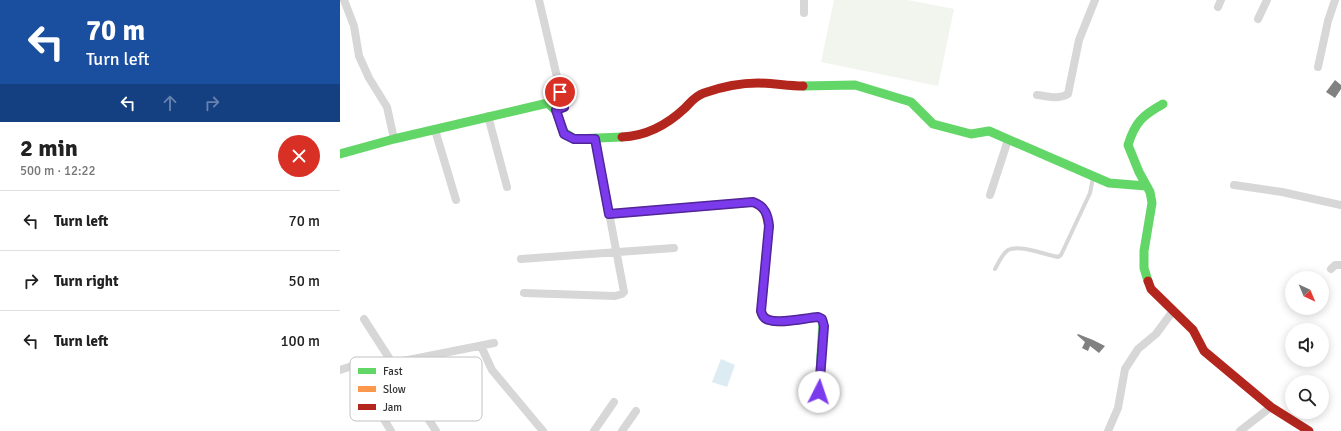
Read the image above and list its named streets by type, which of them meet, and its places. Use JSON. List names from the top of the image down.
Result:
{
  "legend": ["Fast", "Slow", "Jam"],
  "north": "bottom right",
  "page": {
    "turn": ["70 m", "Turn left"],
    "heading": ["2 min", "500 m · 12:22"],
    "list": [
      {
        "name": "Turn left",
        "value": "70 m"
      },
      {
        "name": "Turn right",
        "value": "50 m"
      },
      {
        "name": "Turn left",
        "value": "100 m"
      }
    ]
  }
}
